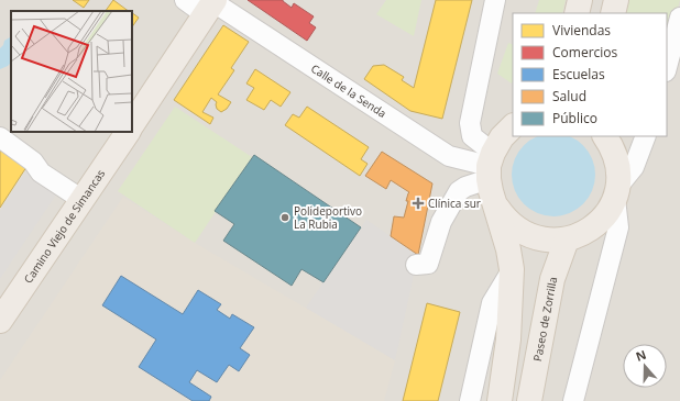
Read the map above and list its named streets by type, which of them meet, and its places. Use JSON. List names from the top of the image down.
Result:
{
  "streets": {
    "main road": ["Camino Viejo de Simancas", "Paseo de Zorrilla"],
    "street": ["Calle de la Senda"]
  },
  "places": {
    "health": ["Clínica sur"],
    "other": ["Polideportivo La Rubia"]
  },
  "legend": [
    "Viviendas",
    "Comercios",
    "Escuelas",
    "Salud",
    "Público"
  ],
  "north": "top"
}
